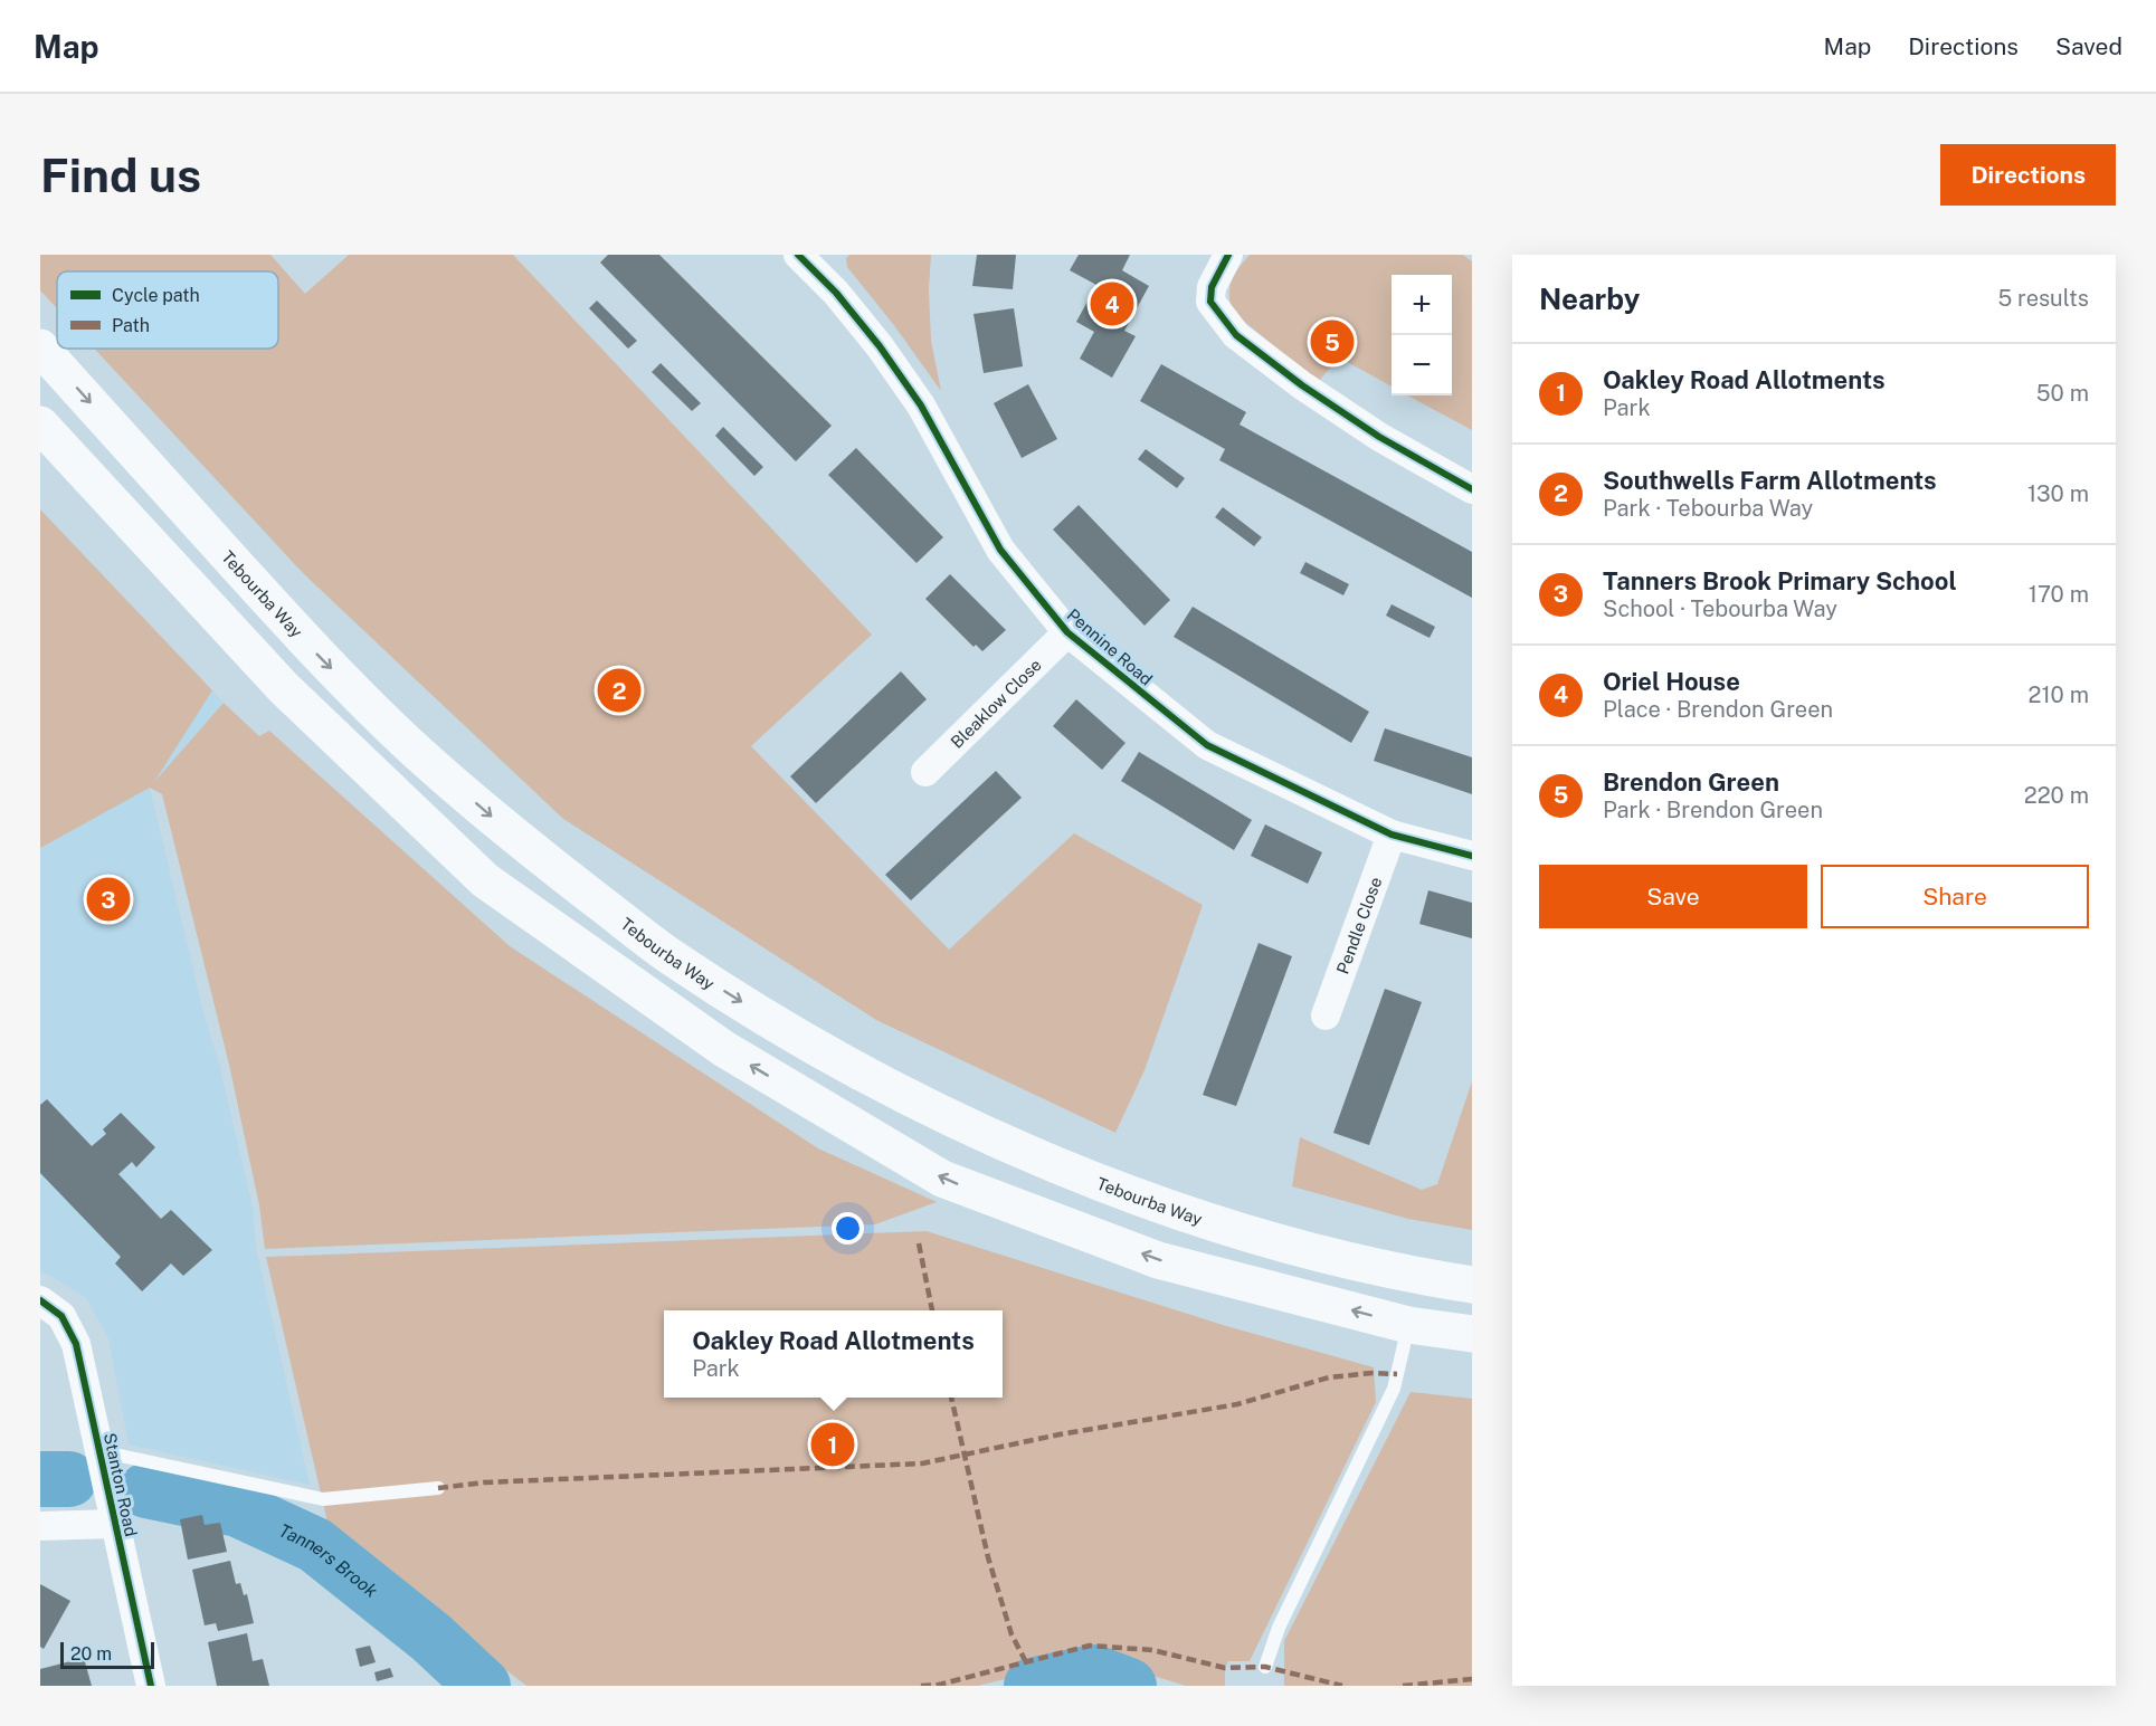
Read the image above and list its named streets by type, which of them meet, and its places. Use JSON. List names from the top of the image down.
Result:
{
  "streets": {
    "main road": ["Tebourba Way"],
    "street": [
      "Pennine Road",
      "Bleaklow Close",
      "Pendle Close",
      "Stanton Road"
    ]
  },
  "crossings": [
    ["Pennine Road", "Bleaklow Close"],
    ["Pennine Road", "Pendle Close"]
  ],
  "water": ["Tanners Brook"],
  "legend": ["Cycle path", "Path"],
  "scale_bar": "20 m",
  "page": {
    "header": "Map",
    "nav": ["Map", "Directions", "Saved"],
    "buttons": [
      "Directions",
      ["Save", "Share"]
    ],
    "title": "Find us",
    "heading": ["Nearby", "5 results"],
    "map_buttons": ["+", "−"],
    "pins": [
      "4",
      "5",
      "2",
      "3",
      "1"
    ],
    "list": [
      {
        "mark": "1",
        "name": "Oakley Road Allotments",
        "note": "Park",
        "value": "50 m"
      },
      {
        "mark": "2",
        "name": "Southwells Farm Allotments",
        "note": "Park · Tebourba Way",
        "value": "130 m"
      },
      {
        "mark": "3",
        "name": "Tanners Brook Primary School",
        "note": "School · Tebourba Way",
        "value": "170 m"
      },
      {
        "mark": "4",
        "name": "Oriel House",
        "note": "Place · Brendon Green",
        "value": "210 m"
      },
      {
        "mark": "5",
        "name": "Brendon Green",
        "note": "Park · Brendon Green",
        "value": "220 m"
      }
    ],
    "popup": ["Oakley Road Allotments", "Park"],
    "scale": "20 m"
  }
}
